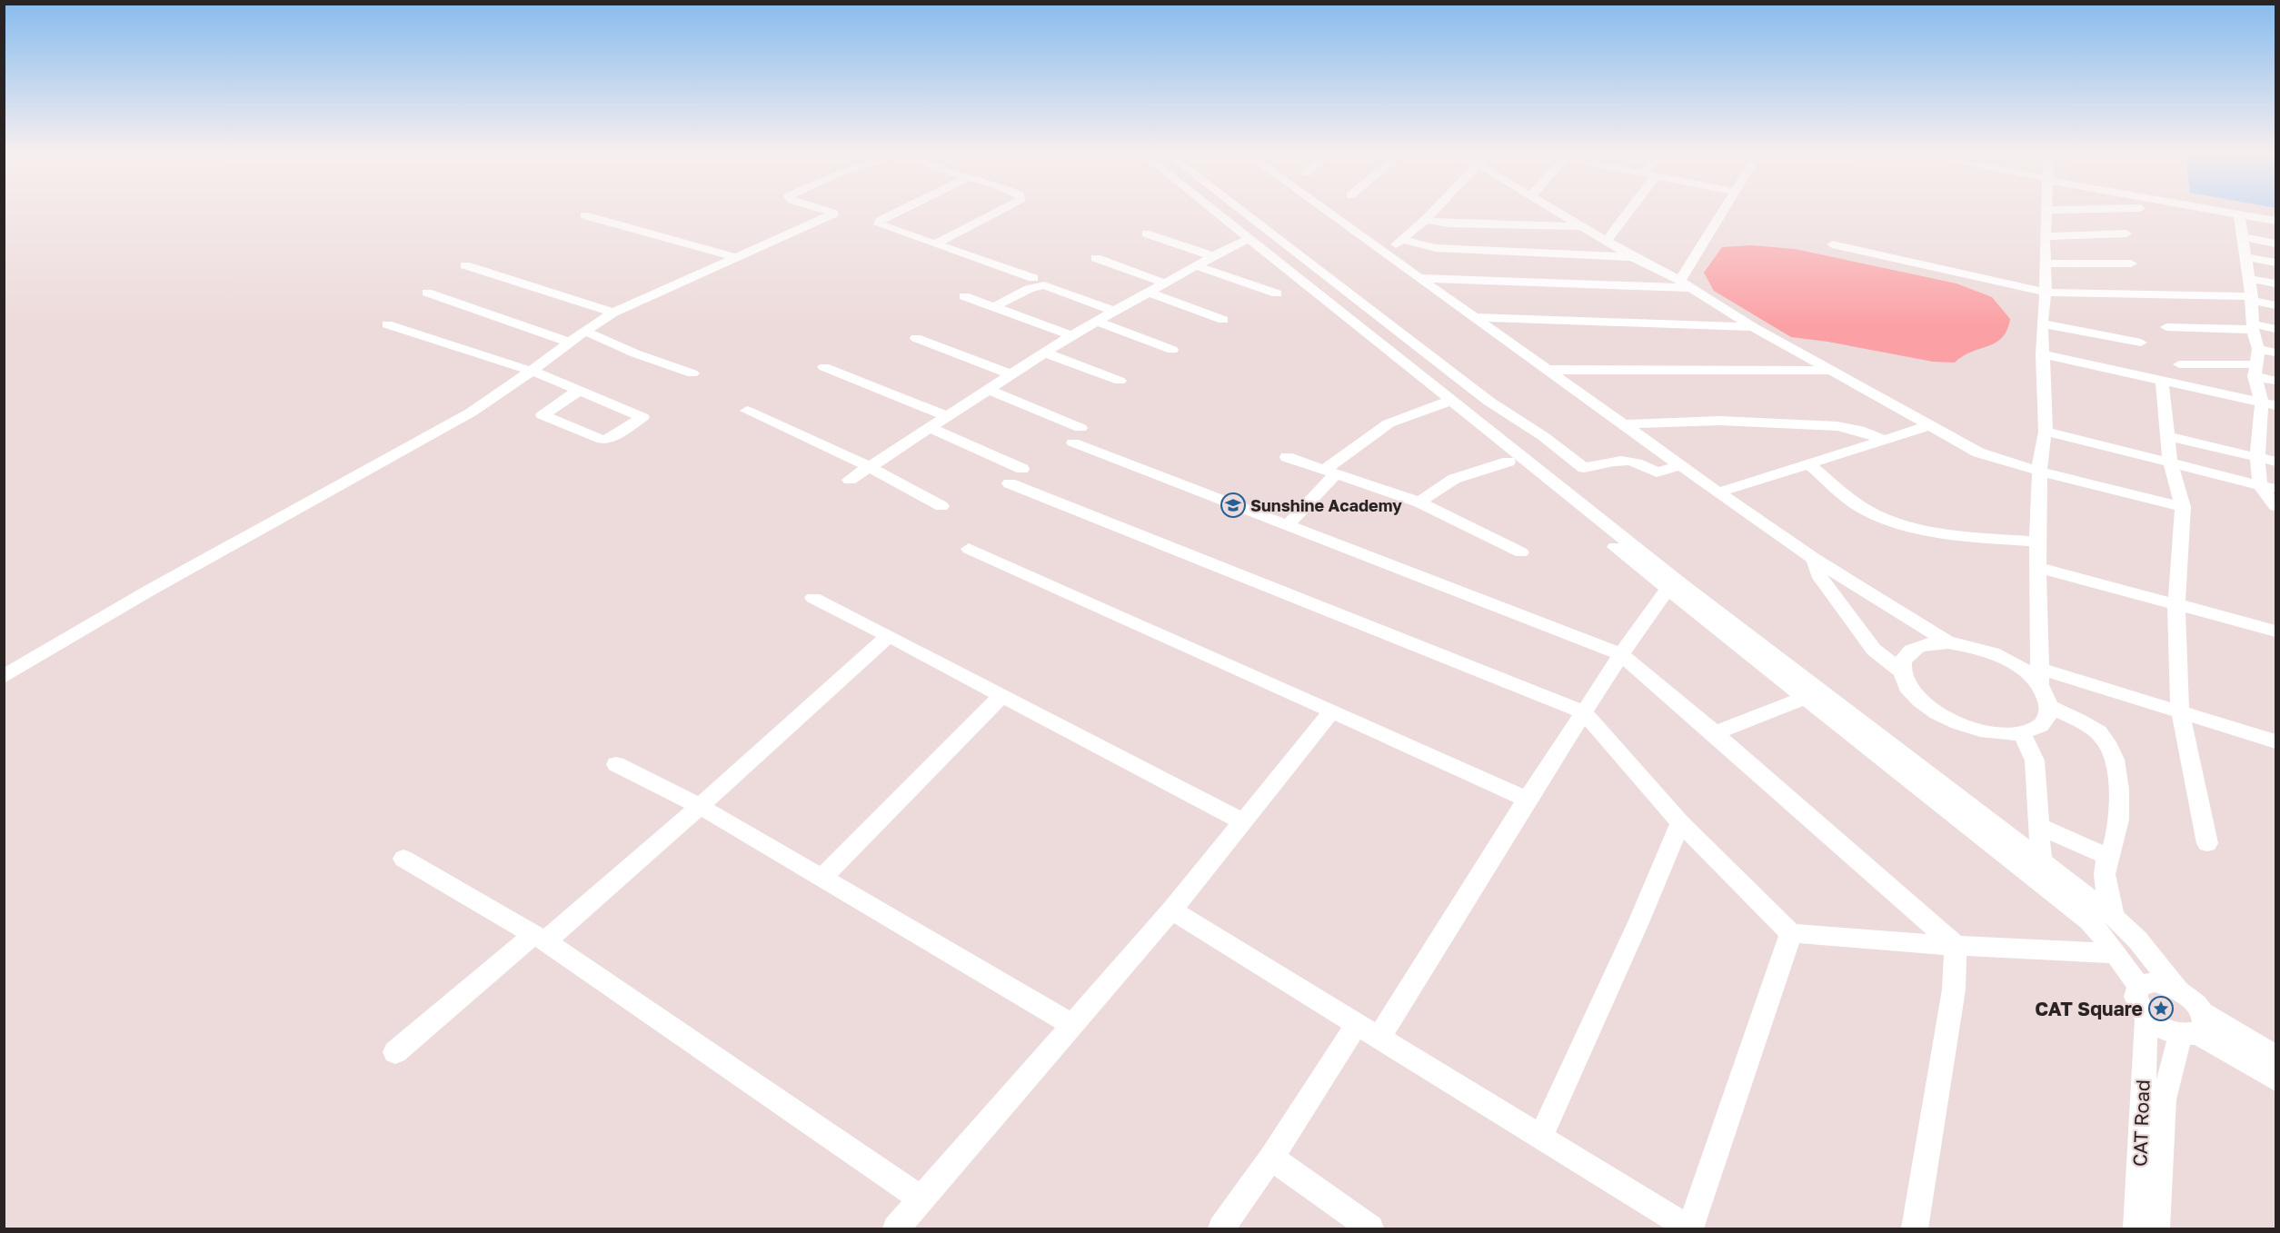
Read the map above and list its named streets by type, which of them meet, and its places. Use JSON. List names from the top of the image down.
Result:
{
  "streets": {
    "street": ["CAT Road"]
  },
  "places": {
    "school or university": ["Sunshine Academy"],
    "place": ["CAT Square"]
  }
}
